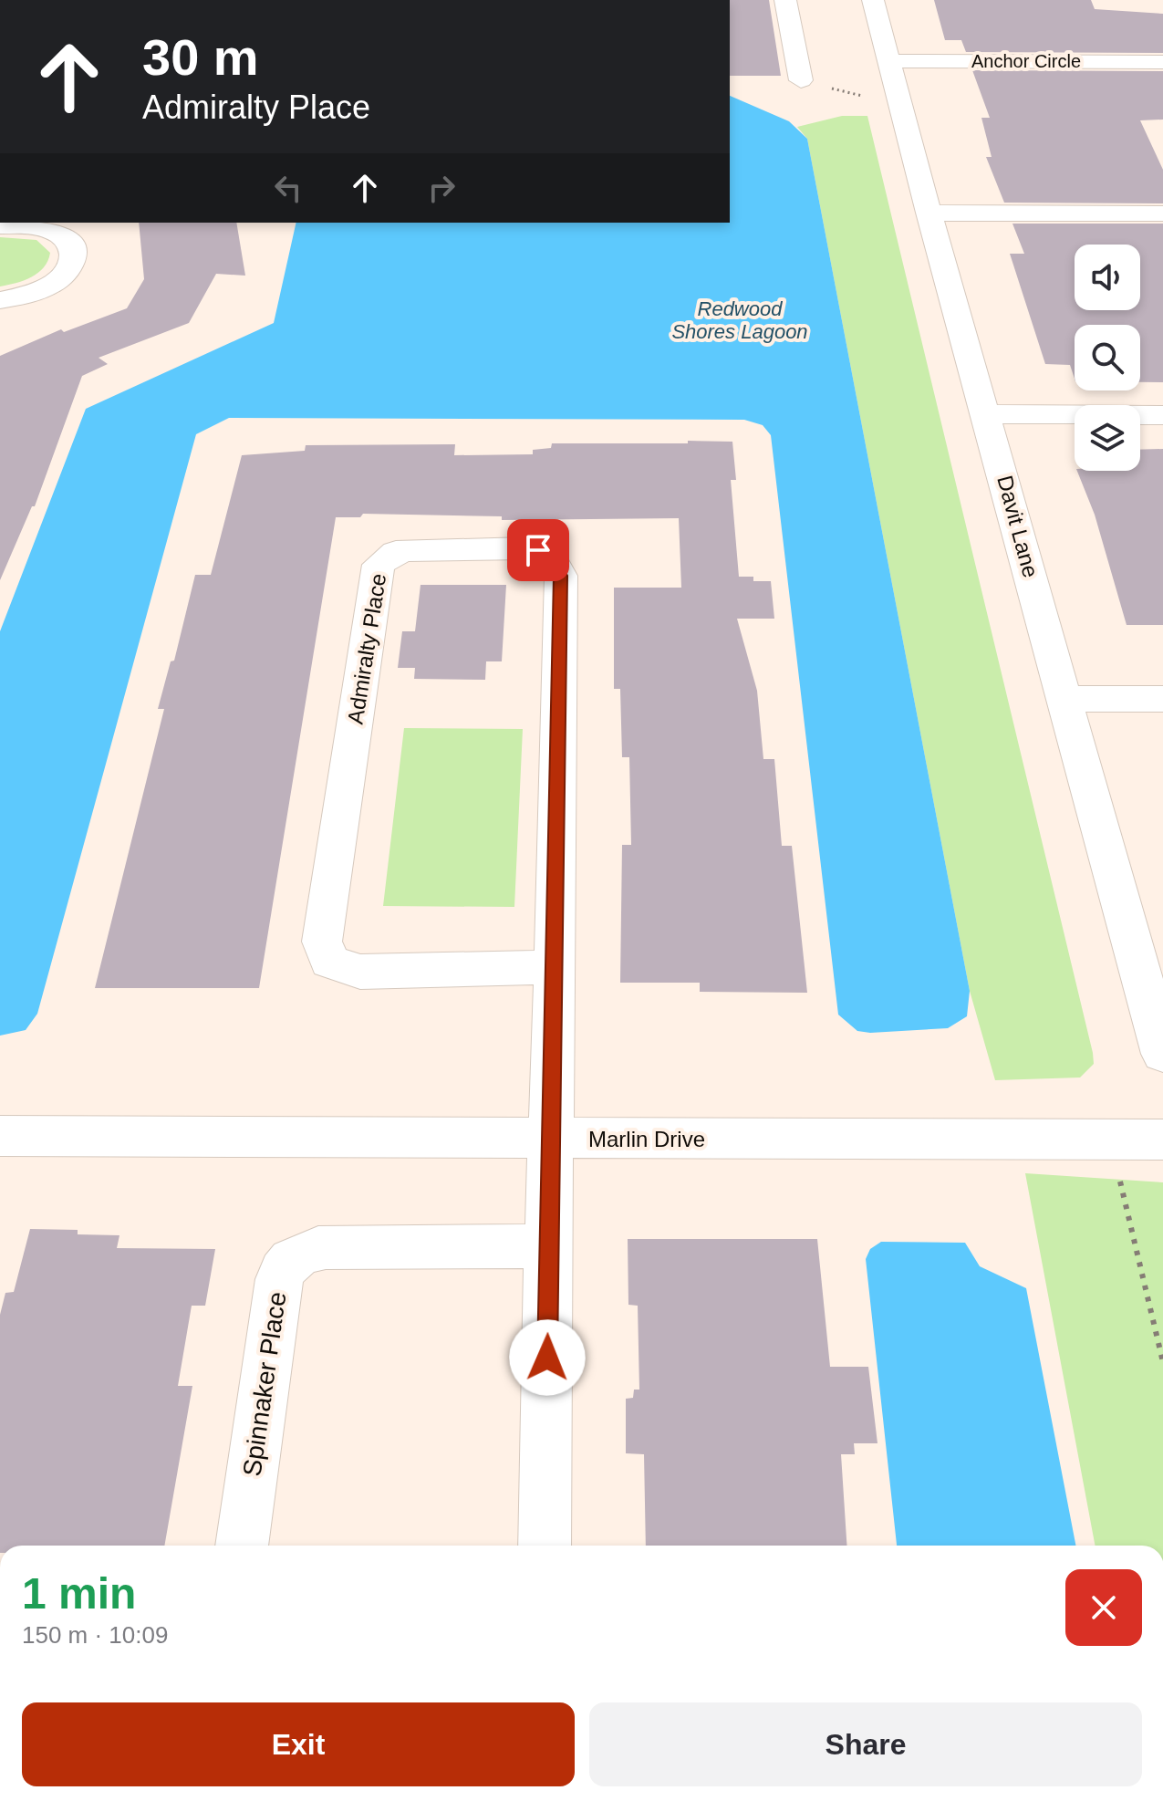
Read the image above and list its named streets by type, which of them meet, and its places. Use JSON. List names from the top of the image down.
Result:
{
  "streets": {
    "street": [
      "Anchor Circle",
      "Davit Lane",
      "Admiralty Place",
      "Marlin Drive",
      "Spinnaker Place"
    ]
  },
  "crossings": [
    ["Anchor Circle", "Davit Lane"],
    ["Admiralty Place", "Marlin Drive"]
  ],
  "water": ["Redwood Shores Lagoon"],
  "page": {
    "turn": ["30 m", "Admiralty Place"],
    "heading": ["1 min", "150 m · 10:09"],
    "buttons": ["Exit", "Share"]
  }
}
